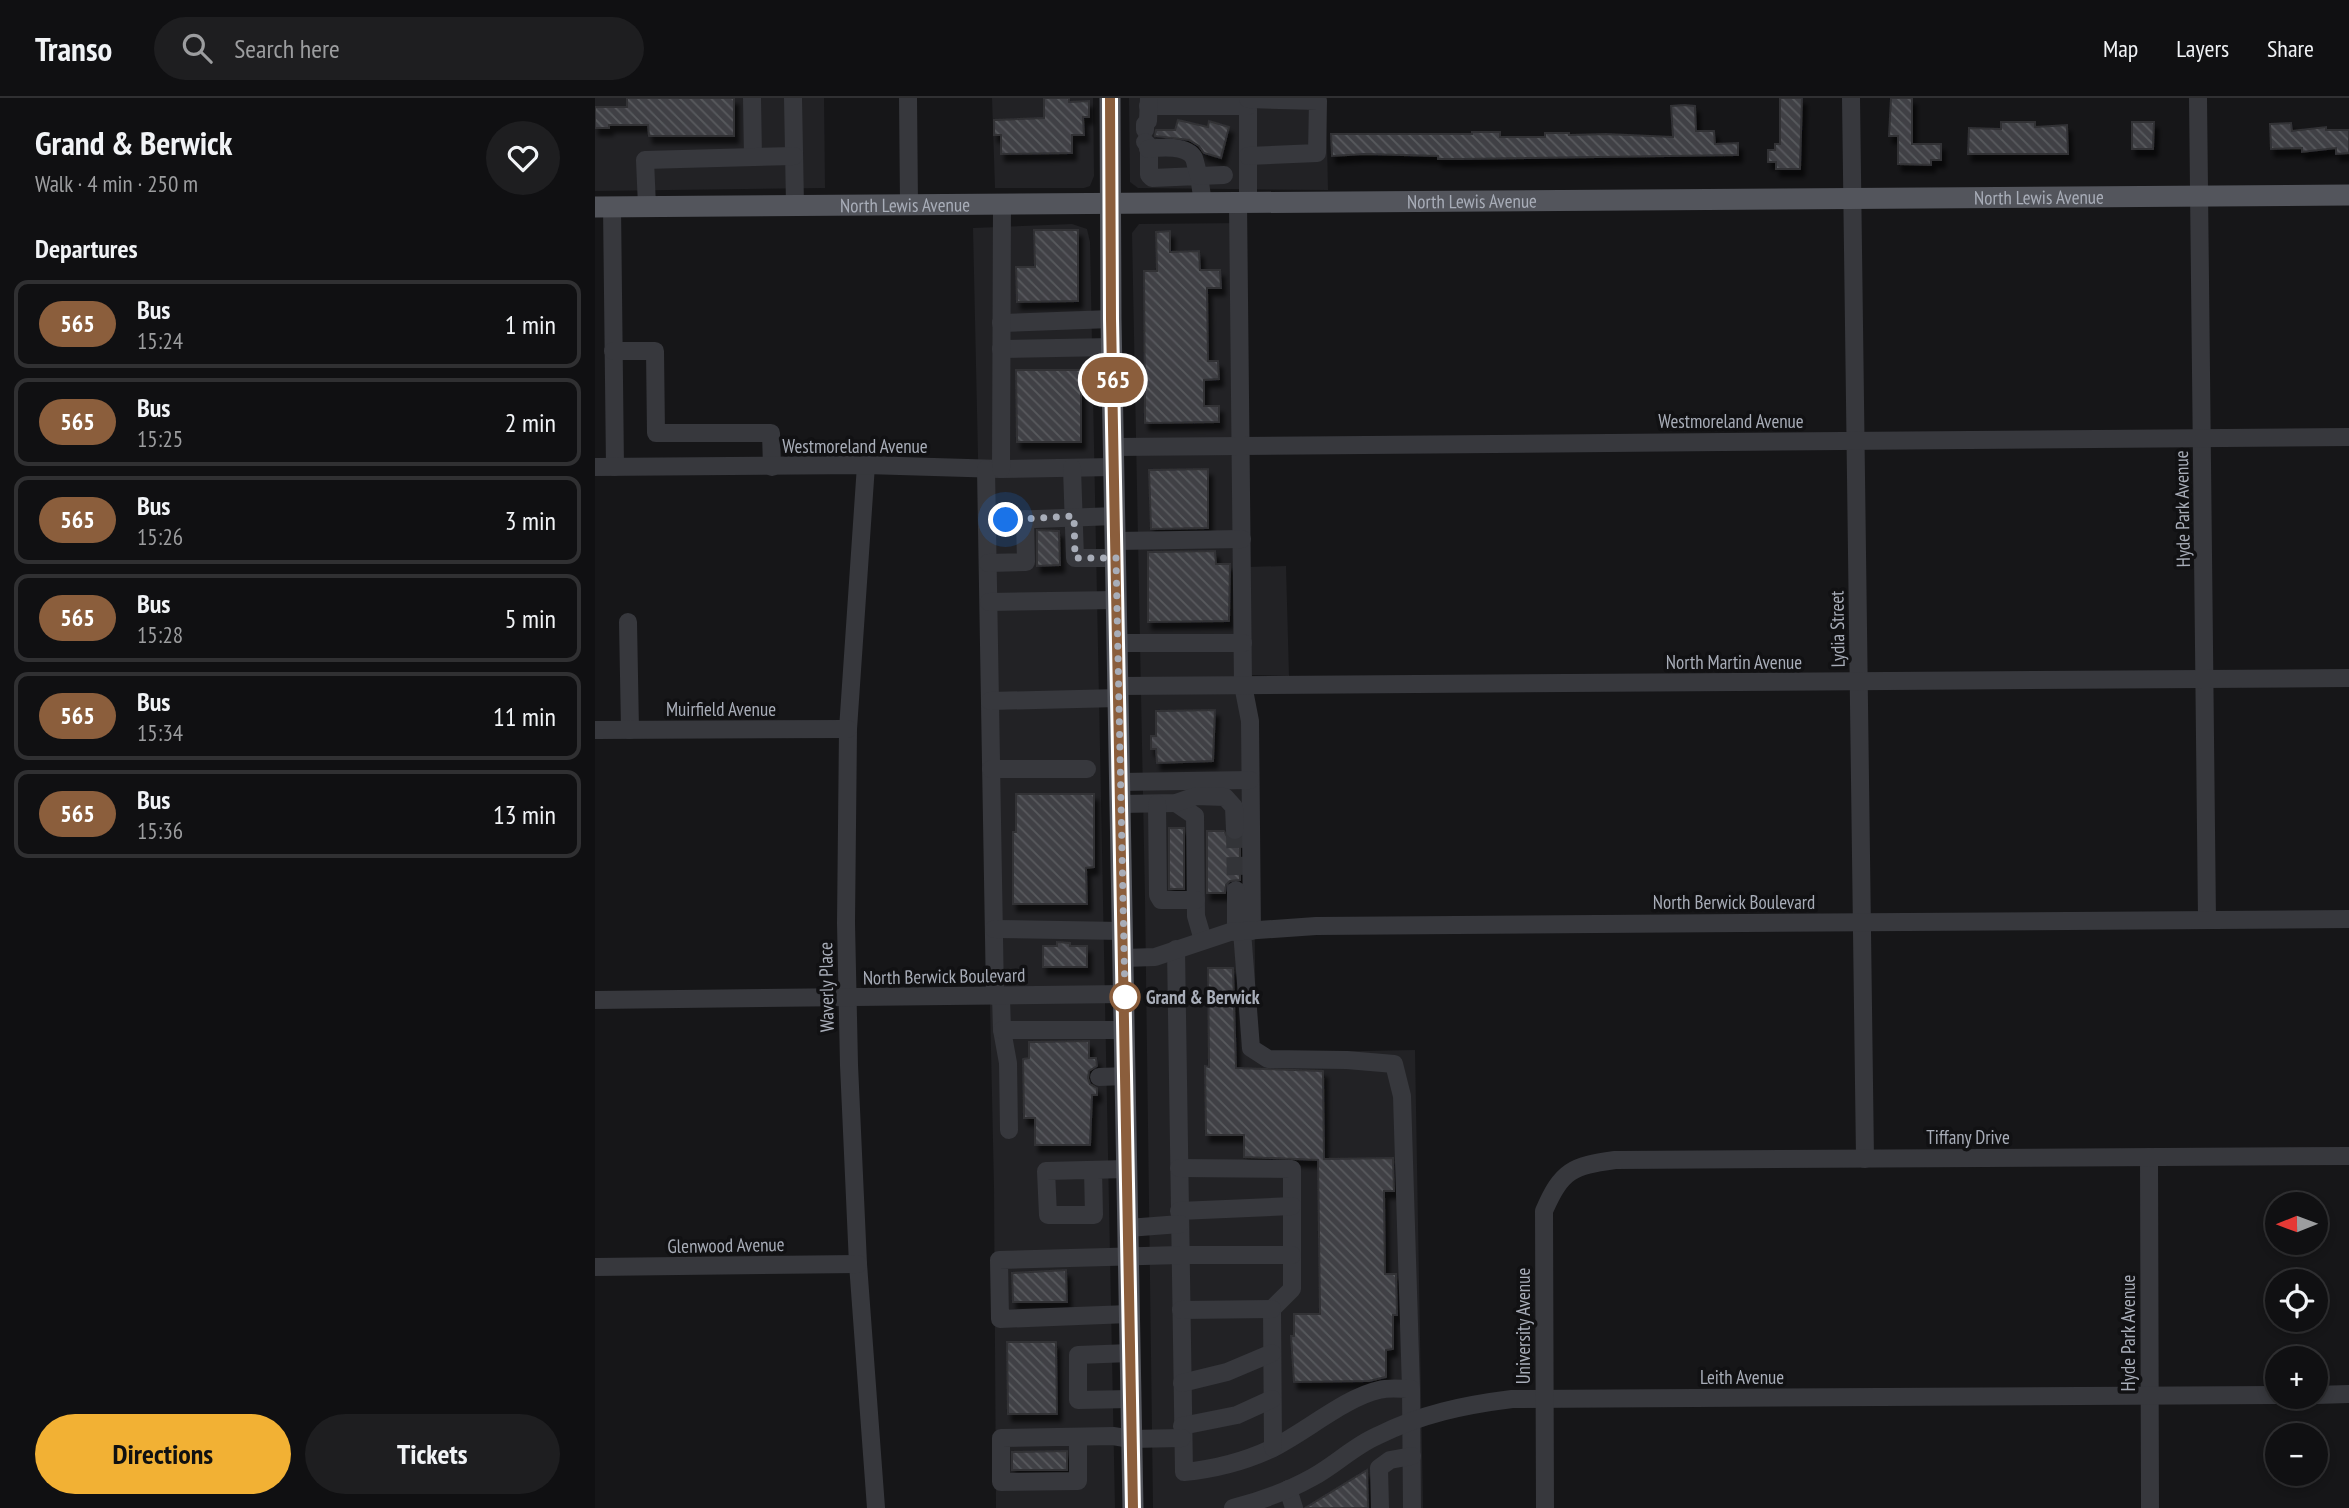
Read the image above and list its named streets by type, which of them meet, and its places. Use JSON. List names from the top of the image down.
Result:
{
  "streets": {
    "main road": ["North Lewis Avenue"],
    "street": [
      "Westmoreland Avenue",
      "Hyde Park Avenue",
      "Lydia Street",
      "North Martin Avenue",
      "Muirfield Avenue",
      "North Berwick Boulevard",
      "Waverly Place",
      "Tiffany Drive",
      "Glenwood Avenue",
      "University Avenue",
      "Leith Avenue"
    ]
  },
  "crossings": [
    ["North Lewis Avenue", "Hyde Park Avenue"],
    ["North Lewis Avenue", "Lydia Street"],
    ["Westmoreland Avenue", "Hyde Park Avenue"],
    ["Westmoreland Avenue", "Lydia Street"],
    ["Westmoreland Avenue", "Waverly Place"],
    ["Hyde Park Avenue", "North Martin Avenue"],
    ["Hyde Park Avenue", "North Berwick Boulevard"],
    ["Hyde Park Avenue", "Tiffany Drive"],
    ["Hyde Park Avenue", "Leith Avenue"],
    ["Lydia Street", "North Martin Avenue"],
    ["Lydia Street", "North Berwick Boulevard"],
    ["Lydia Street", "Tiffany Drive"],
    ["Muirfield Avenue", "Waverly Place"],
    ["North Berwick Boulevard", "Waverly Place"],
    ["Waverly Place", "Glenwood Avenue"],
    ["Tiffany Drive", "University Avenue"],
    ["University Avenue", "Leith Avenue"]
  ],
  "places": ["Grand & Berwick"],
  "lines": ["bus line 565"],
  "north": "left",
  "page": {
    "header": "Transo",
    "search": "Search here",
    "nav": ["Map", "Layers", "Share"],
    "heading": [
      ["Grand & Berwick", "Walk · 4 min · 250 m"],
      "Departures"
    ],
    "on_map": "565",
    "list": [
      {
        "mark": "565",
        "name": "Bus",
        "note": "15:24",
        "value": "1 min"
      },
      {
        "mark": "565",
        "name": "Bus",
        "note": "15:25",
        "value": "2 min"
      },
      {
        "mark": "565",
        "name": "Bus",
        "note": "15:26",
        "value": "3 min"
      },
      {
        "mark": "565",
        "name": "Bus",
        "note": "15:28",
        "value": "5 min"
      },
      {
        "mark": "565",
        "name": "Bus",
        "note": "15:34",
        "value": "11 min"
      },
      {
        "mark": "565",
        "name": "Bus",
        "note": "15:36",
        "value": "13 min"
      }
    ],
    "map_buttons": ["+", "−"],
    "buttons": ["Directions", "Tickets"]
  }
}
